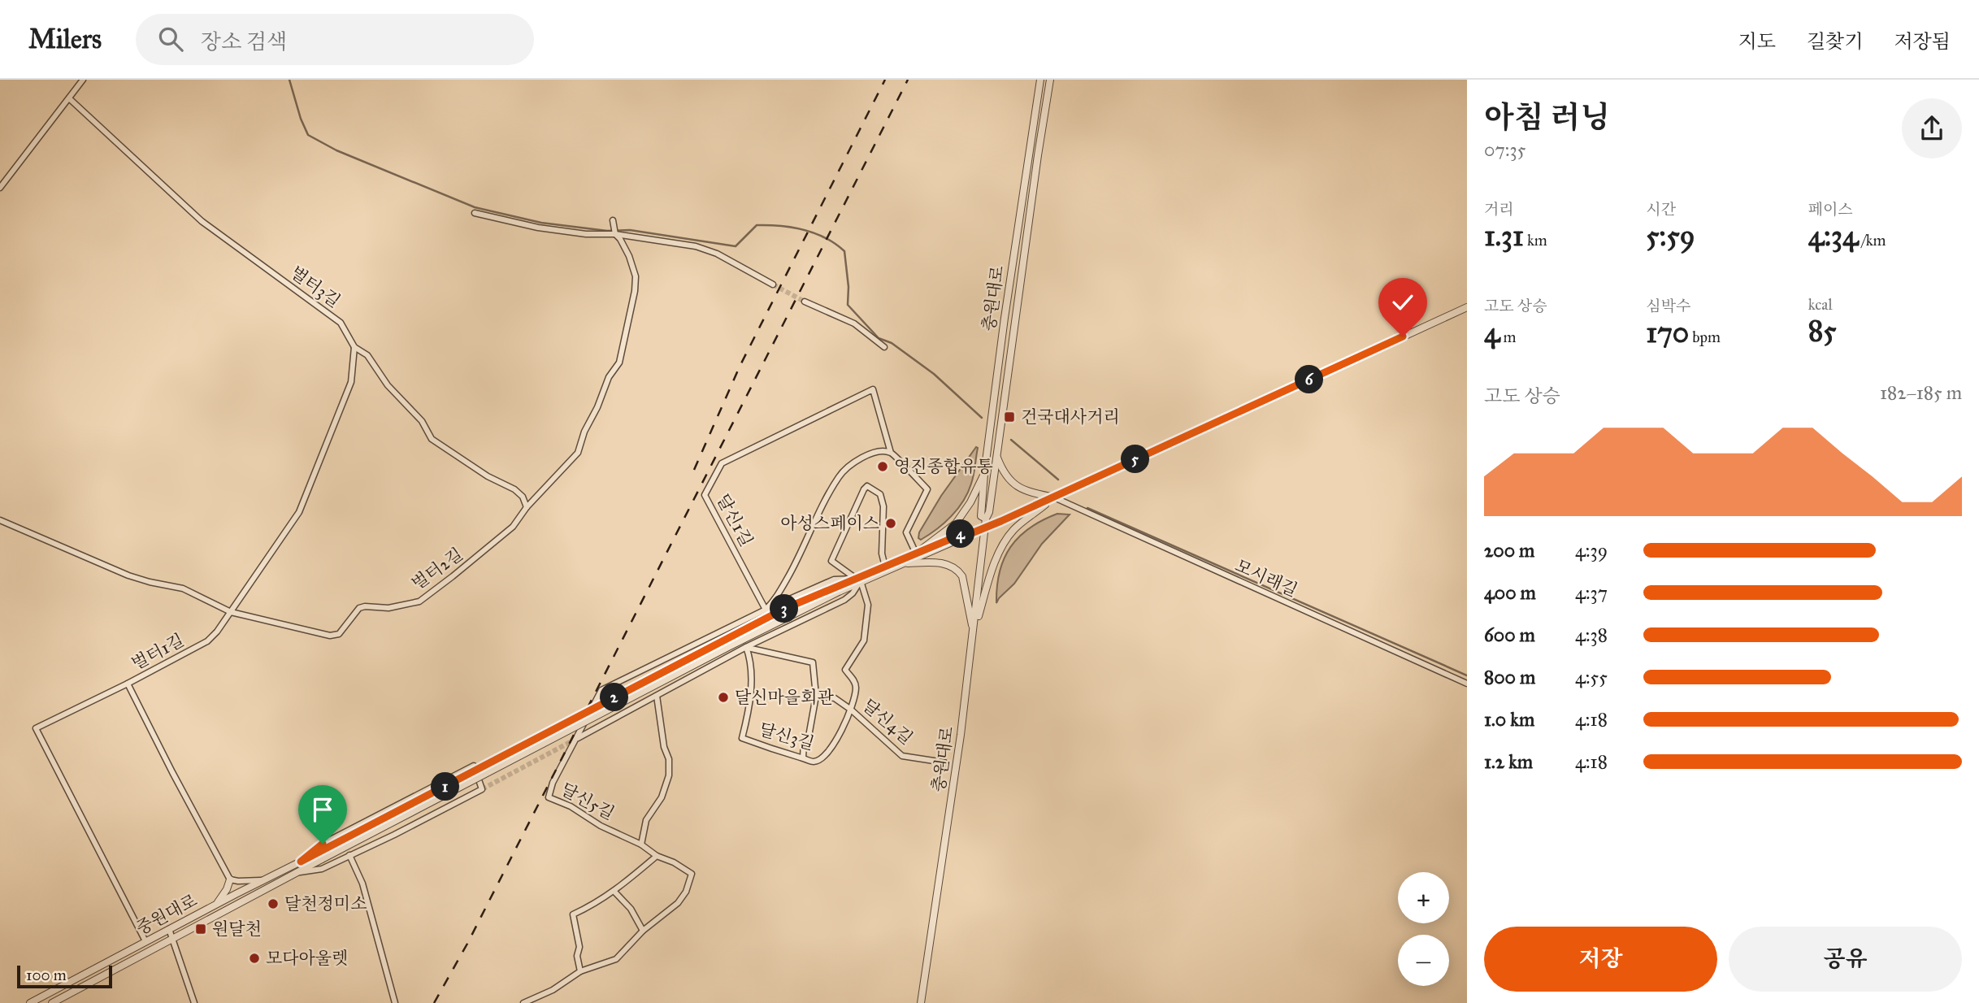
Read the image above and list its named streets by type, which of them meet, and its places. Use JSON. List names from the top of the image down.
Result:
{
  "streets": {
    "street": [
      "벌터3길",
      "충원대로",
      "달신1길",
      "벌터2길",
      "모시래길",
      "벌터1길",
      "달신4길",
      "달신3길",
      "달신5길",
      "중원대로"
    ]
  },
  "crossings": [
    ["벌터3길", "벌터2길"],
    ["벌터3길", "벌터1길"],
    ["벌터2길", "벌터1길"],
    ["벌터1길", "중원대로"],
    ["달신4길", "달신3길"]
  ],
  "places": {
    "transit": ["건국대사거리", "원달천"],
    "other": [
      "영진종합유통",
      "아성스페이스",
      "달신마을회관",
      "달천정미소",
      "모다아울렛"
    ]
  },
  "scale_bar": "100 m",
  "page": {
    "header": "Milers",
    "search": "장소 검색",
    "nav": ["지도", "길찾기", "저장됨"],
    "heading": ["아침 러닝", "07:35"],
    "stats": [
      ["거리", "1.31 km"],
      ["시간", "5:59"],
      ["페이스", "4:34 /km"],
      ["고도 상승", "4 m"],
      ["심박수", "170 bpm"],
      ["kcal", "85"]
    ],
    "pins": [
      "6",
      "5",
      "4",
      "3",
      "2",
      "1"
    ],
    "chart": ["고도 상승", "182–185 m"],
    "list": [
      {
        "name": "200 m",
        "note": "4:39"
      },
      {
        "name": "400 m",
        "note": "4:37"
      },
      {
        "name": "600 m",
        "note": "4:38"
      },
      {
        "name": "800 m",
        "note": "4:55"
      },
      {
        "name": "1.0 km",
        "note": "4:18"
      },
      {
        "name": "1.2 km",
        "note": "4:18"
      }
    ],
    "map_buttons": ["+", "−"],
    "buttons": ["저장", "공유"],
    "scale": "100 m"
  }
}
